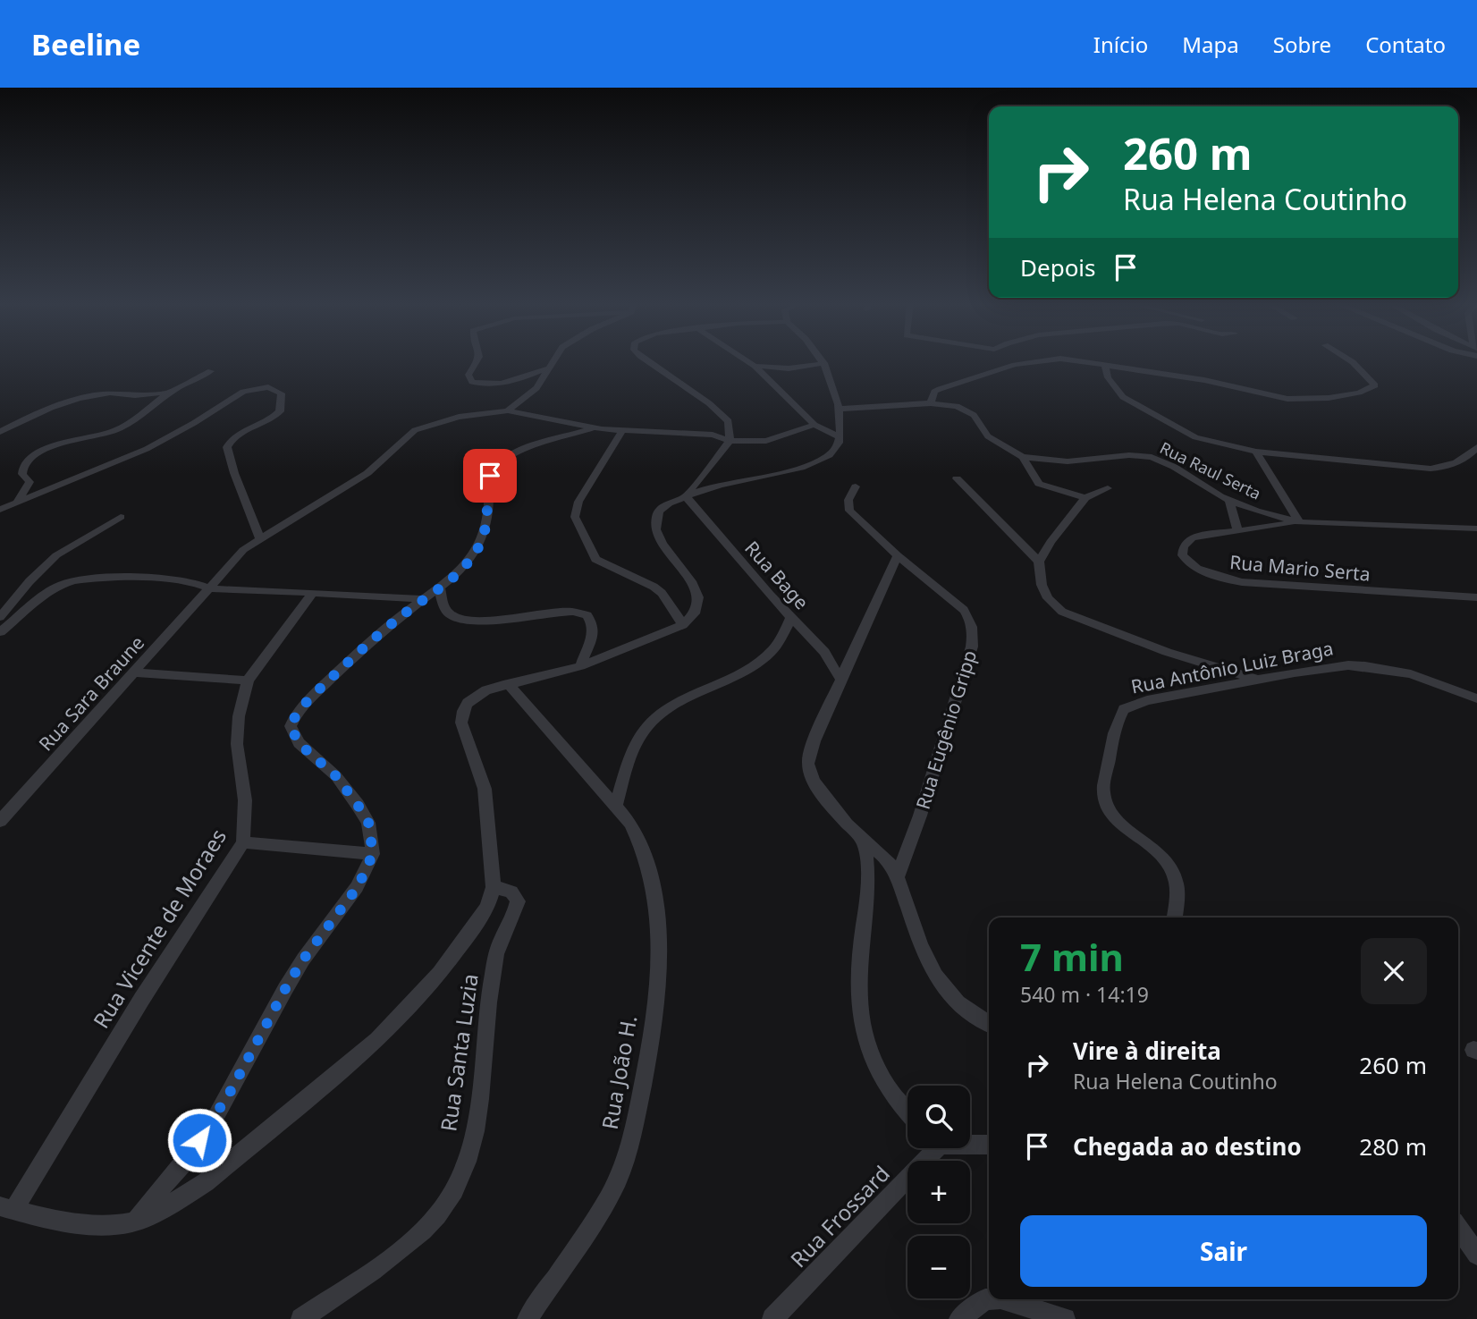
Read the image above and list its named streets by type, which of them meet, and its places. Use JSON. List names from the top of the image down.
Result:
{
  "streets": {
    "street": [
      "Rua Raul Serta",
      "Rua Mario Serta",
      "Rua Bage",
      "Rua Antônio Luiz Braga",
      "Rua Sara Braune",
      "Rua Eugênio Gripp",
      "Rua Vicente de Moraes",
      "Rua Santa Luzia",
      "Rua João H.",
      "Rua Frossard"
    ]
  },
  "crossings": [
    ["Rua Raul Serta", "Rua Mario Serta"]
  ],
  "page": {
    "header": "Beeline",
    "nav": [
      "Início",
      "Mapa",
      "Sobre",
      "Contato"
    ],
    "turn": ["260 m", "Rua Helena Coutinho"],
    "then": "Depois",
    "heading": ["7 min", "540 m · 14:19"],
    "list": [
      {
        "name": "Vire à direita",
        "note": "Rua Helena Coutinho",
        "value": "260 m"
      },
      {
        "name": "Chegada ao destino",
        "value": "280 m"
      }
    ],
    "map_buttons": ["+", "−"],
    "buttons": "Sair"
  }
}
